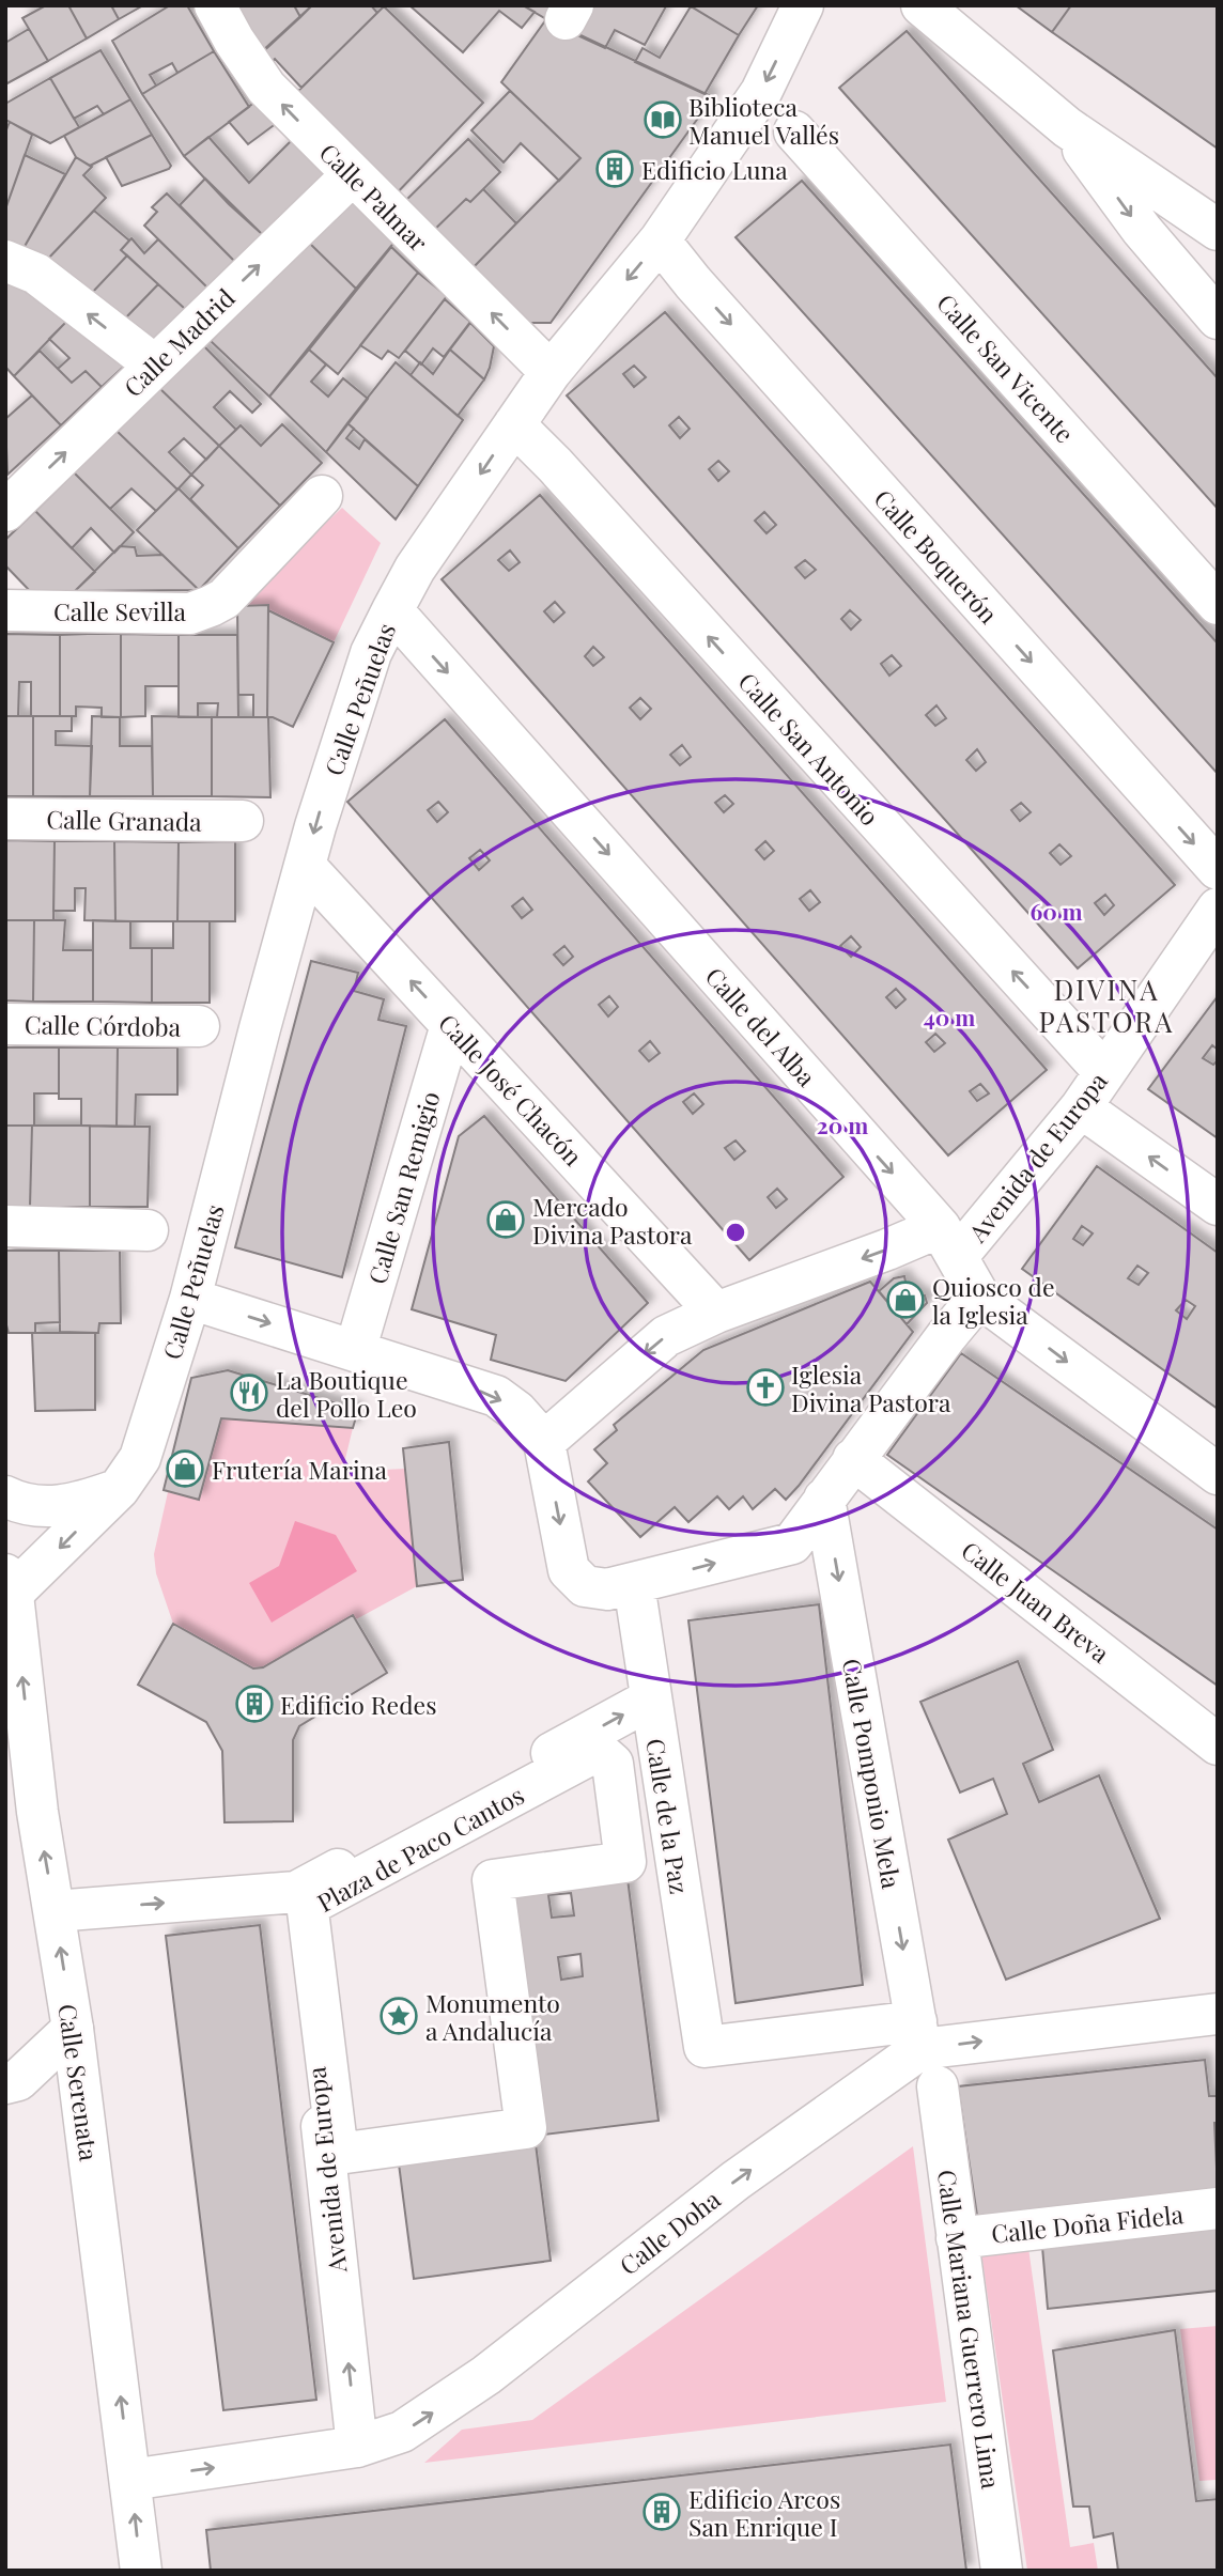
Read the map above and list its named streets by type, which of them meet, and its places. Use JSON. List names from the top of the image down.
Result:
{
  "streets": {
    "street": [
      "Calle Palmar",
      "Calle Madrid",
      "Calle San Vicente",
      "Calle Boquerón",
      "Calle Sevilla",
      "Calle Peñuelas",
      "Calle San Antonio",
      "Calle Granada",
      "Calle Córdoba",
      "Calle del Alba",
      "Calle José Chacón",
      "Avenida de Europa",
      "Calle San Remigio",
      "Calle Juan Breva",
      "Calle Pomponio Mela",
      "Calle de la Paz",
      "Plaza de Paco Cantos",
      "Calle Serenata",
      "Calle Doña Fidela",
      "Calle Doha",
      "Calle Mariana Guerrero Lima"
    ]
  },
  "crossings": [
    ["Calle Palmar", "Calle Madrid"],
    ["Calle Palmar", "Calle Peñuelas"],
    ["Calle Boquerón", "Calle Peñuelas"],
    ["Calle Peñuelas", "Calle San Antonio"],
    ["Calle Peñuelas", "Calle del Alba"],
    ["Calle Peñuelas", "Calle José Chacón"],
    ["Calle Peñuelas", "Calle Serenata"],
    ["Calle San Antonio", "Avenida de Europa"],
    ["Calle del Alba", "Avenida de Europa"],
    ["Calle José Chacón", "Calle San Remigio"],
    ["Avenida de Europa", "Calle Doha"],
    ["Calle Pomponio Mela", "Calle de la Paz"],
    ["Calle Pomponio Mela", "Calle Doha"],
    ["Calle de la Paz", "Calle Doha"],
    ["Calle Serenata", "Calle Doha"],
    ["Calle Doña Fidela", "Calle Mariana Guerrero Lima"]
  ],
  "one_way": [
    "Calle Madrid",
    "Calle Boquerón",
    "Calle Peñuelas",
    "Calle San Antonio",
    "Calle del Alba",
    "Calle José Chacón",
    "Avenida de Europa",
    "Calle Pomponio Mela",
    "Calle Serenata",
    "Calle Doha"
  ],
  "districts": ["DIVINA PASTORA"],
  "places": {
    "library": ["Biblioteca Manuel Vallés"],
    "building": ["Edificio Luna", "Edificio Redes", "Edificio Arcos San Enrique I"],
    "shop": ["Mercado Divina Pastora", "Quiosco de la Iglesia", "Frutería Marina"],
    "church": ["Iglesia Divina Pastora"],
    "restaurant": ["La Boutique del Pollo Leo"],
    "place": ["Monumento a Andalucía"]
  },
  "rings": ["60 m", "40 m", "20 m"]
}
